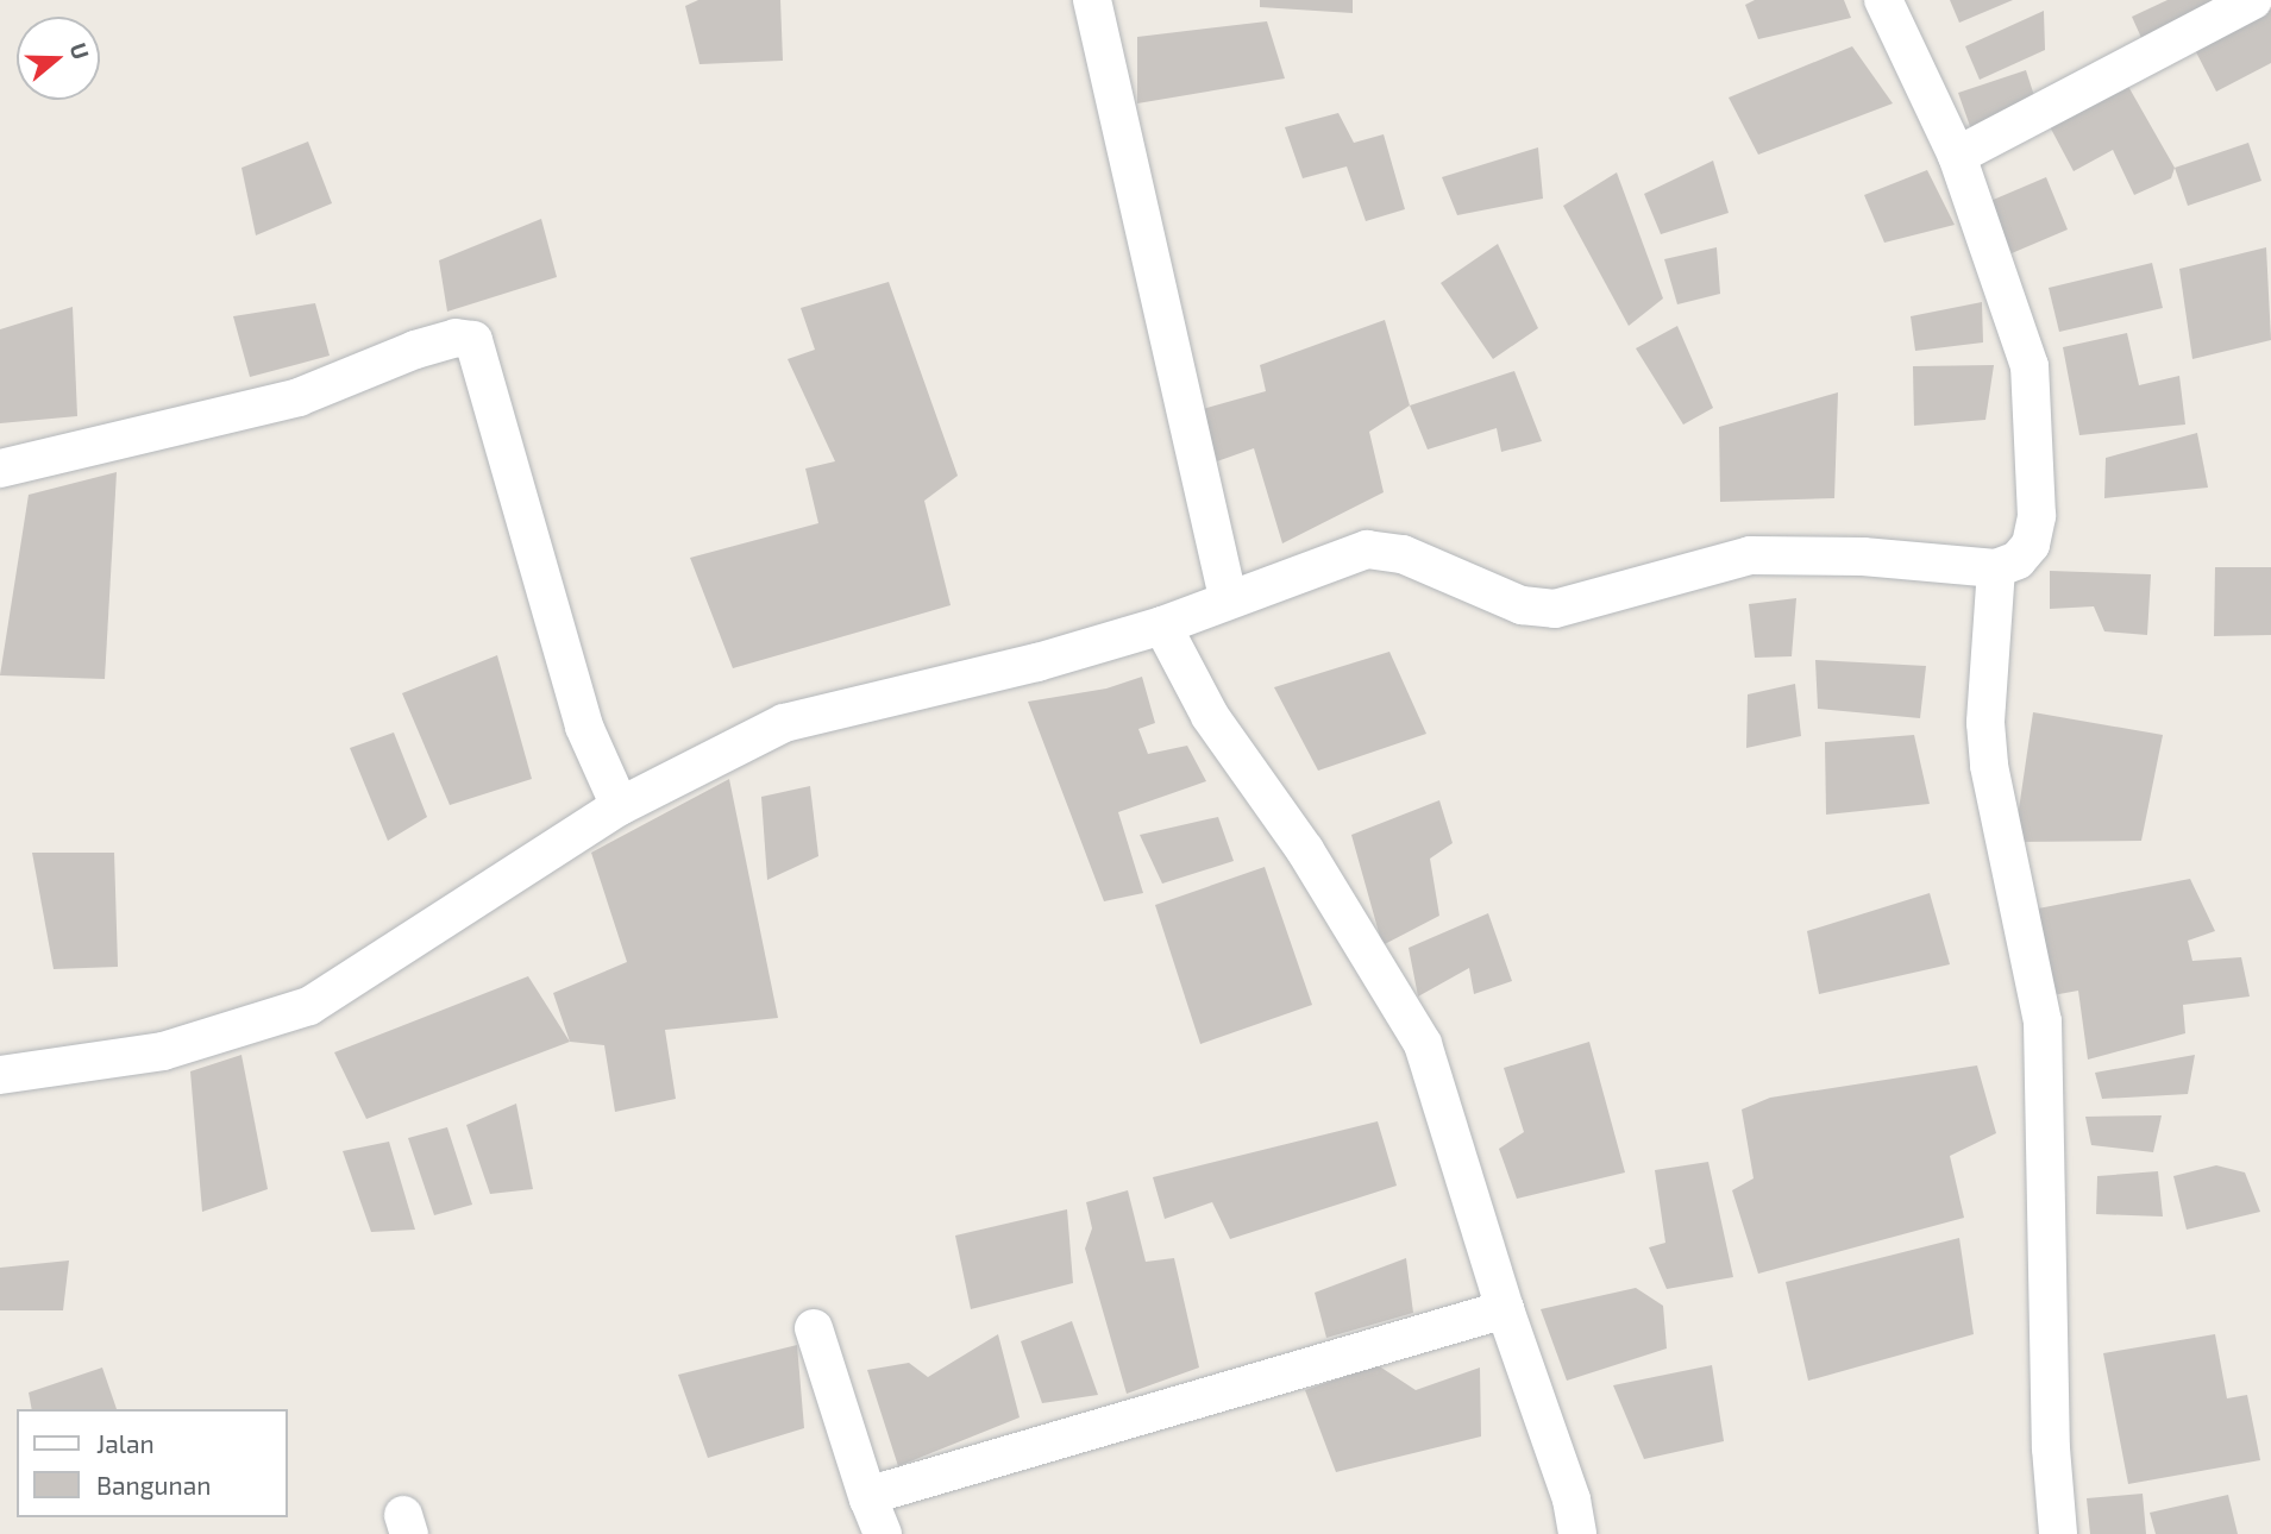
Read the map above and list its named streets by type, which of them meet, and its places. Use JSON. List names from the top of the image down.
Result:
{
  "legend": ["Jalan", "Bangunan"],
  "north": "right"
}
